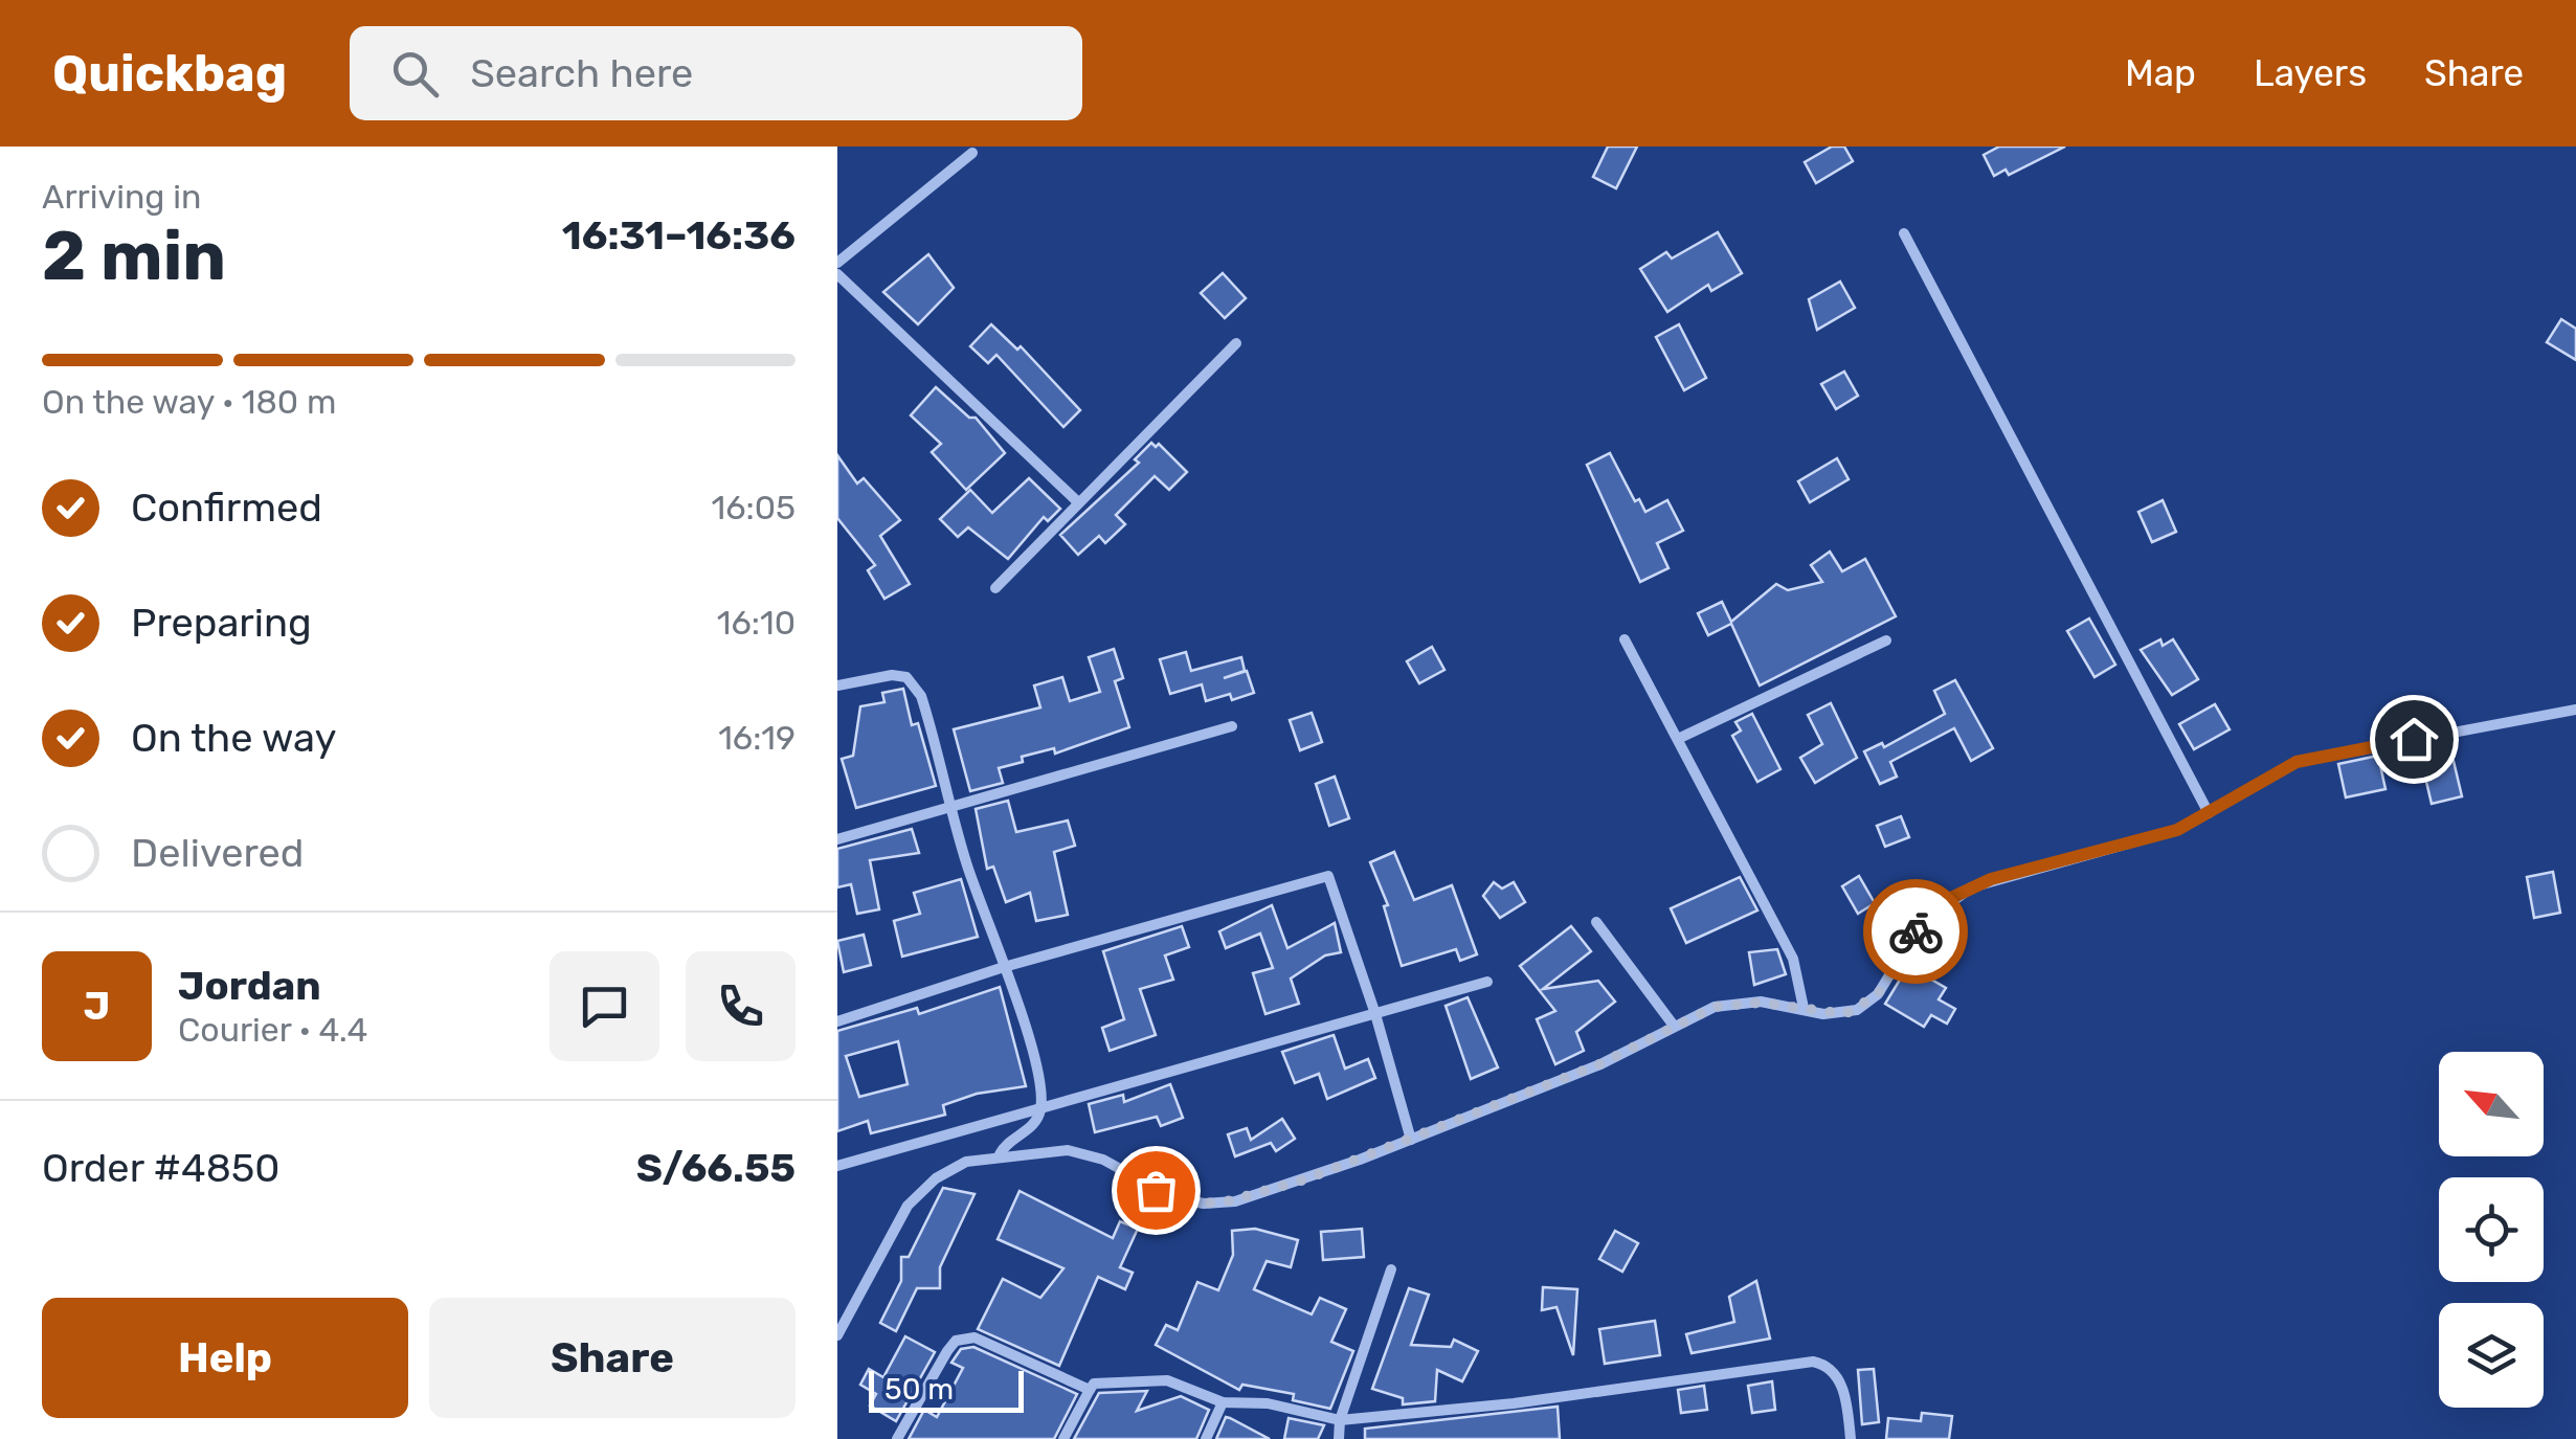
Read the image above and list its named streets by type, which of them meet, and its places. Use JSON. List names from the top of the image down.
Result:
{
  "scale_bar": "50 m",
  "north": "top left",
  "page": {
    "header": "Quickbag",
    "search": "Search here",
    "nav": ["Map", "Layers", "Share"],
    "heading": ["2 min", "Arriving in", "16:31–16:36"],
    "panel": [
      "Jordan",
      "Courier · 4.4",
      "Order #4850",
      "S/66.55"
    ],
    "bar": "On the way · 180 m",
    "list": [
      ["Confirmed", "16:05"],
      ["Preparing", "16:10"],
      ["On the way", "16:19"],
      "Delivered"
    ],
    "round": "J",
    "buttons": ["Help", "Share"],
    "scale": "50 m"
  }
}
